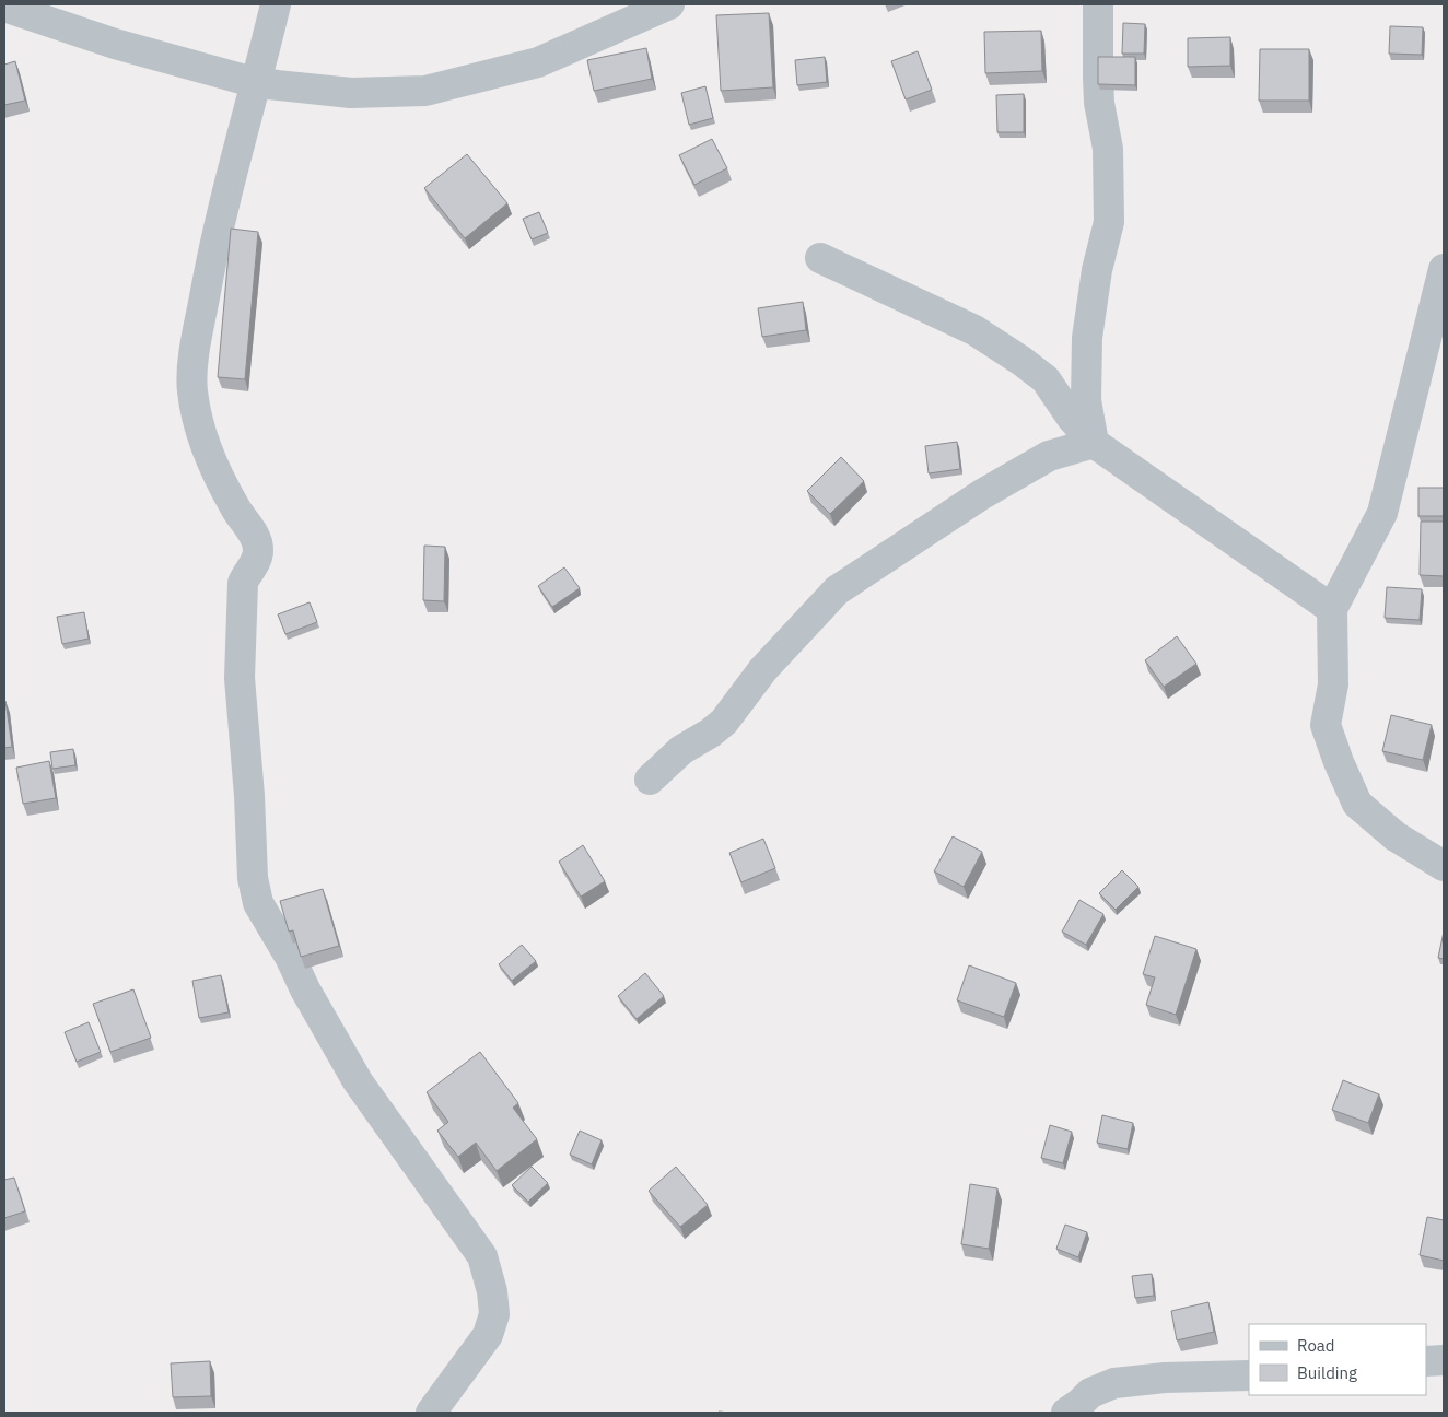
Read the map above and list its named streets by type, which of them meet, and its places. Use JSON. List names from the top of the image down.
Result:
{
  "legend": ["Road", "Building"]
}
